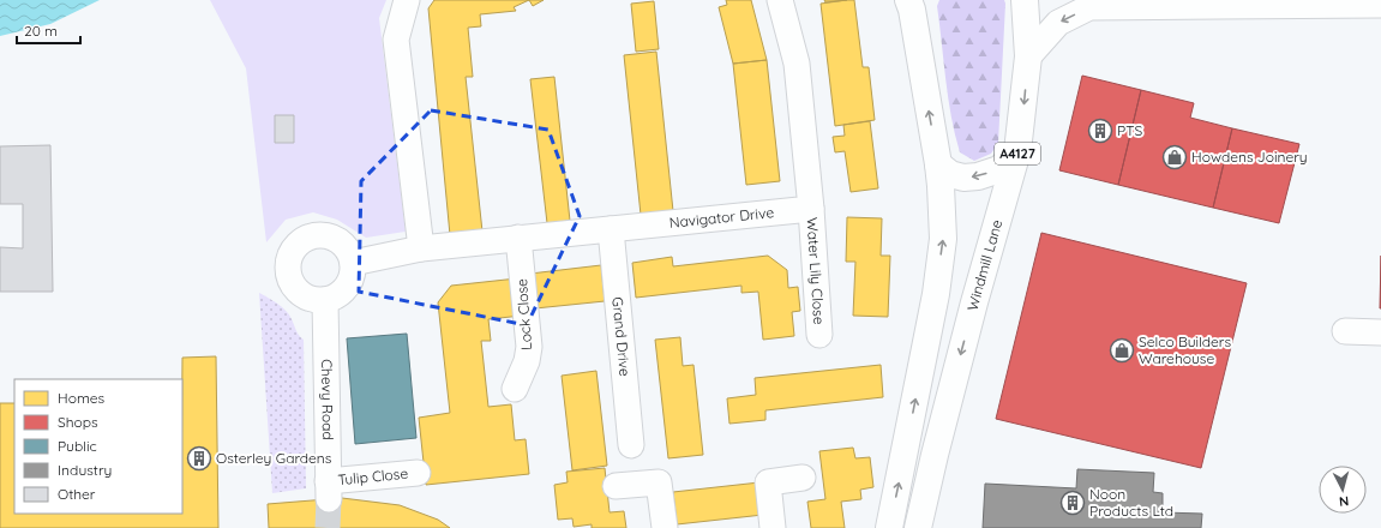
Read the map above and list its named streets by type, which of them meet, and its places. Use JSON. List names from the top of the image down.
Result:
{
  "streets": {
    "main road": ["A4127", "Windmill Lane"],
    "street": [
      "Navigator Drive",
      "Water Lily Close",
      "Lock Close",
      "Grand Drive",
      "Chevy Road",
      "Tulip Close"
    ]
  },
  "crossings": [
    ["Navigator Drive", "Water Lily Close"],
    ["Navigator Drive", "Lock Close"],
    ["Navigator Drive", "Grand Drive"],
    ["Navigator Drive", "Chevy Road"],
    ["Chevy Road", "Tulip Close"]
  ],
  "places": {
    "building": ["PTS", "Osterley Gardens", "Noon Products Ltd"],
    "shop": ["Howdens Joinery", "Selco Builders Warehouse"]
  },
  "legend": [
    "Homes",
    "Shops",
    "Public",
    "Industry",
    "Other"
  ],
  "scale_bar": "20 m",
  "north": "bottom"
}
